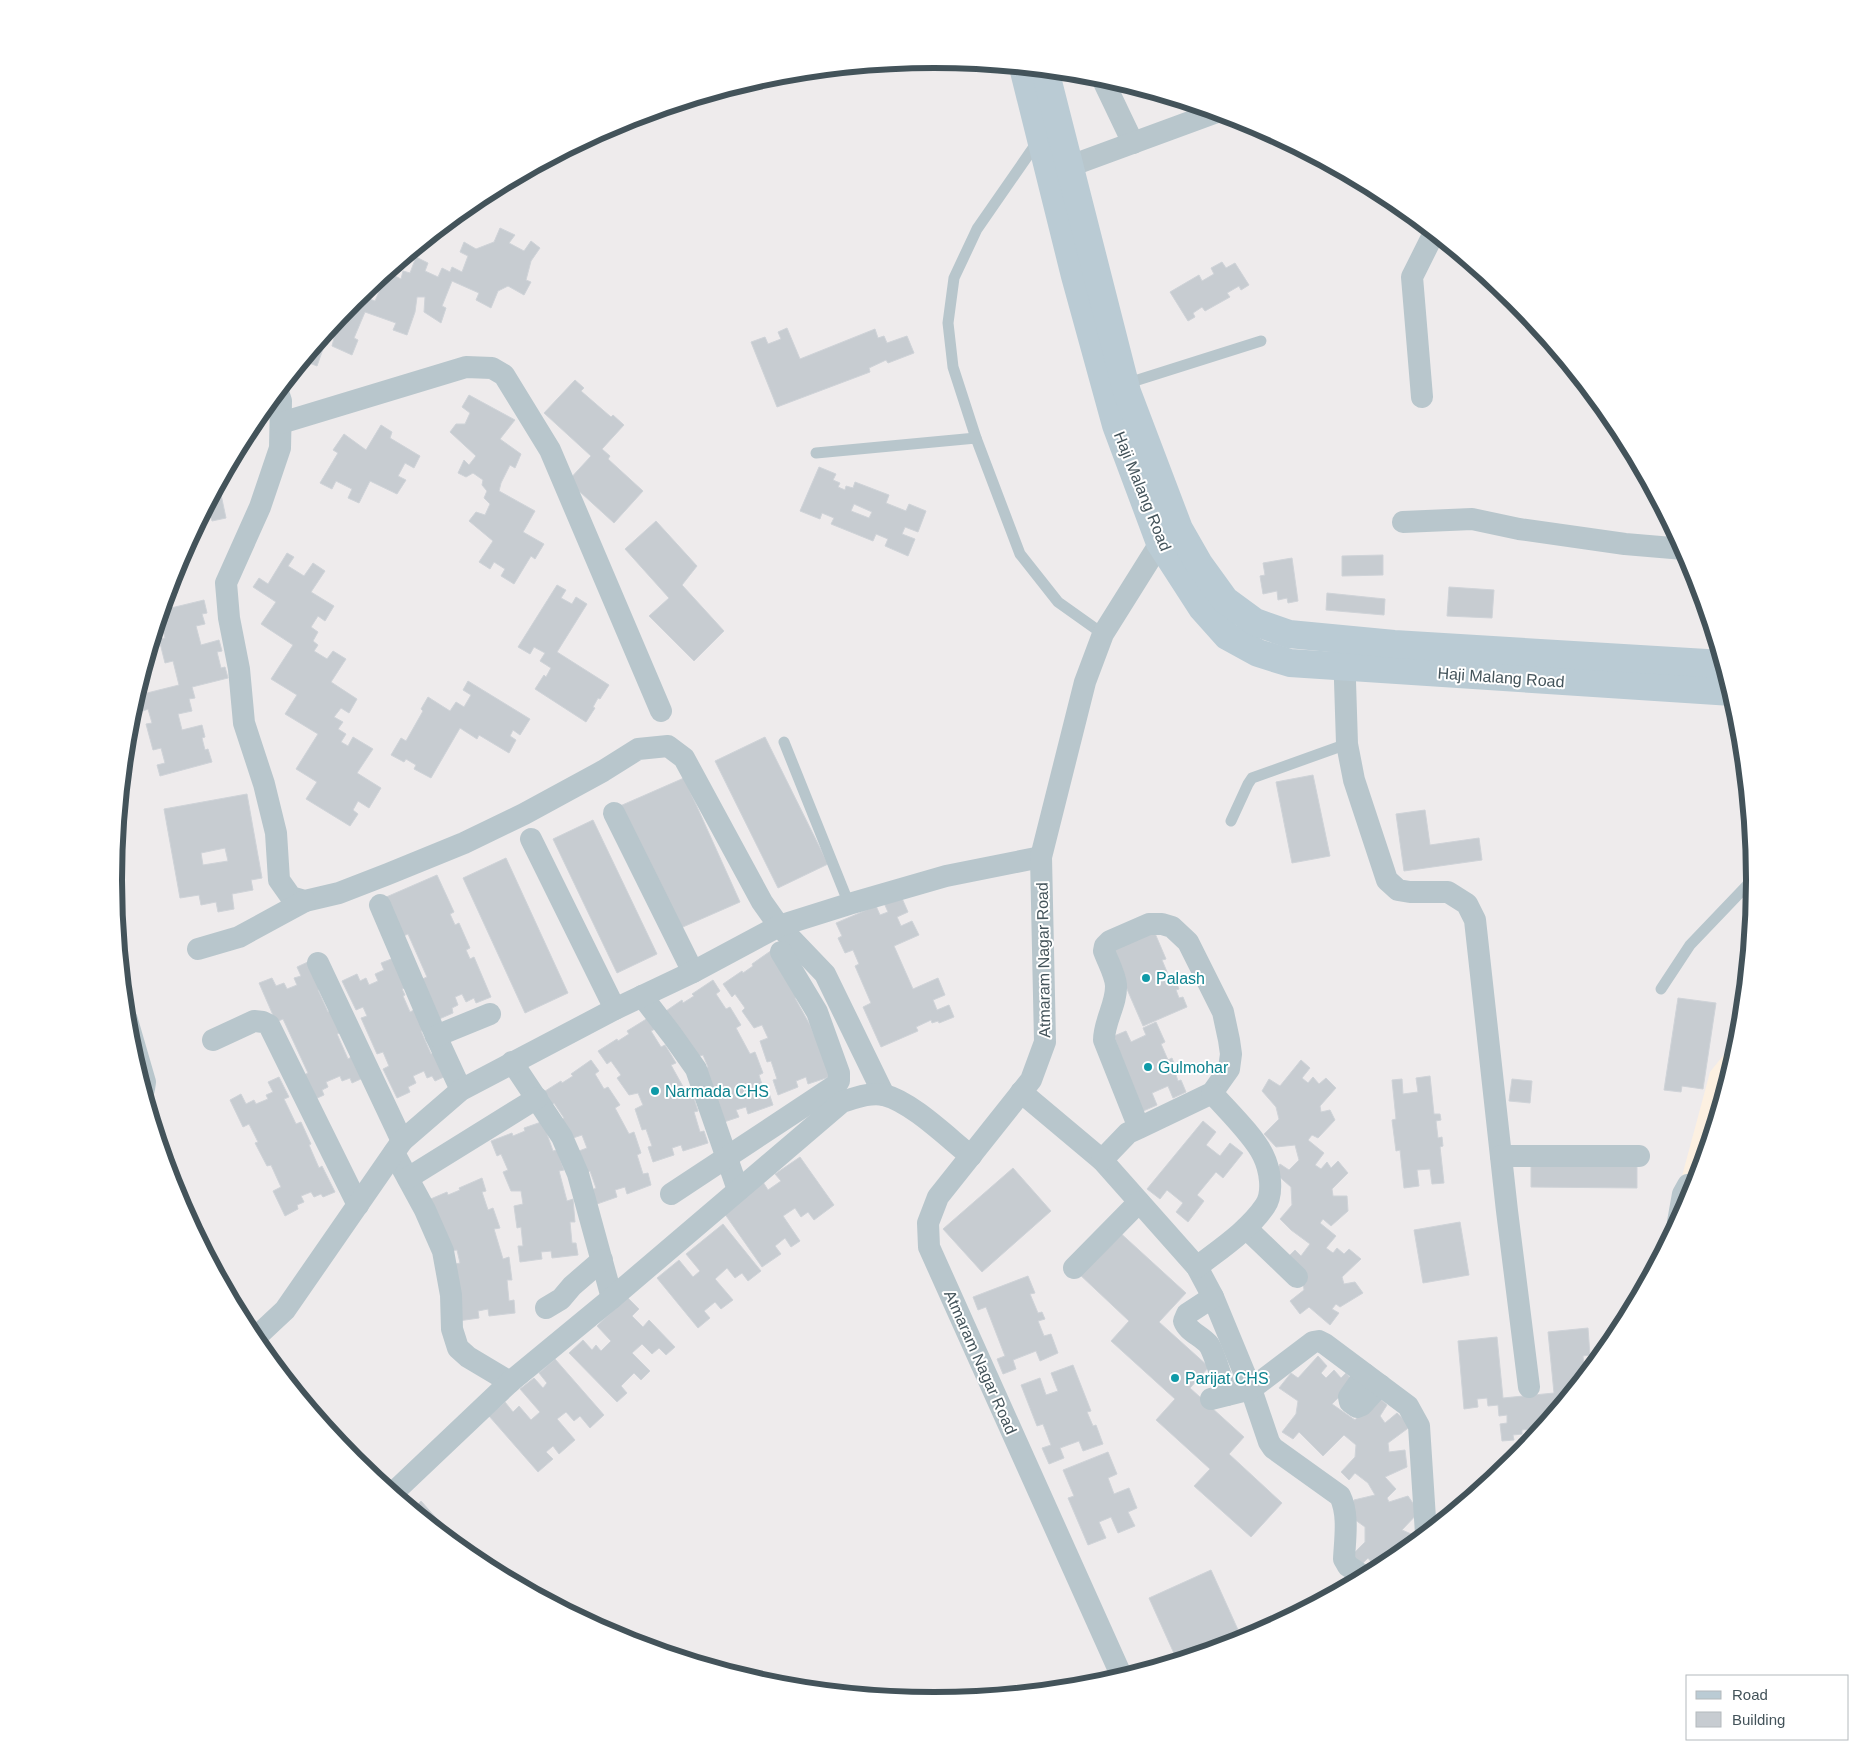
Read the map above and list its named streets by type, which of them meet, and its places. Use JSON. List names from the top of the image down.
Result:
{
  "streets": {
    "main road": ["Haji Malang Road"],
    "street": ["Atmaram Nagar Road"]
  },
  "crossings": [
    ["Haji Malang Road", "Atmaram Nagar Road"]
  ],
  "places": [
    "Palash",
    "Gulmohar",
    "Narmada CHS",
    "Parijat CHS"
  ],
  "legend": ["Road", "Building"]
}
